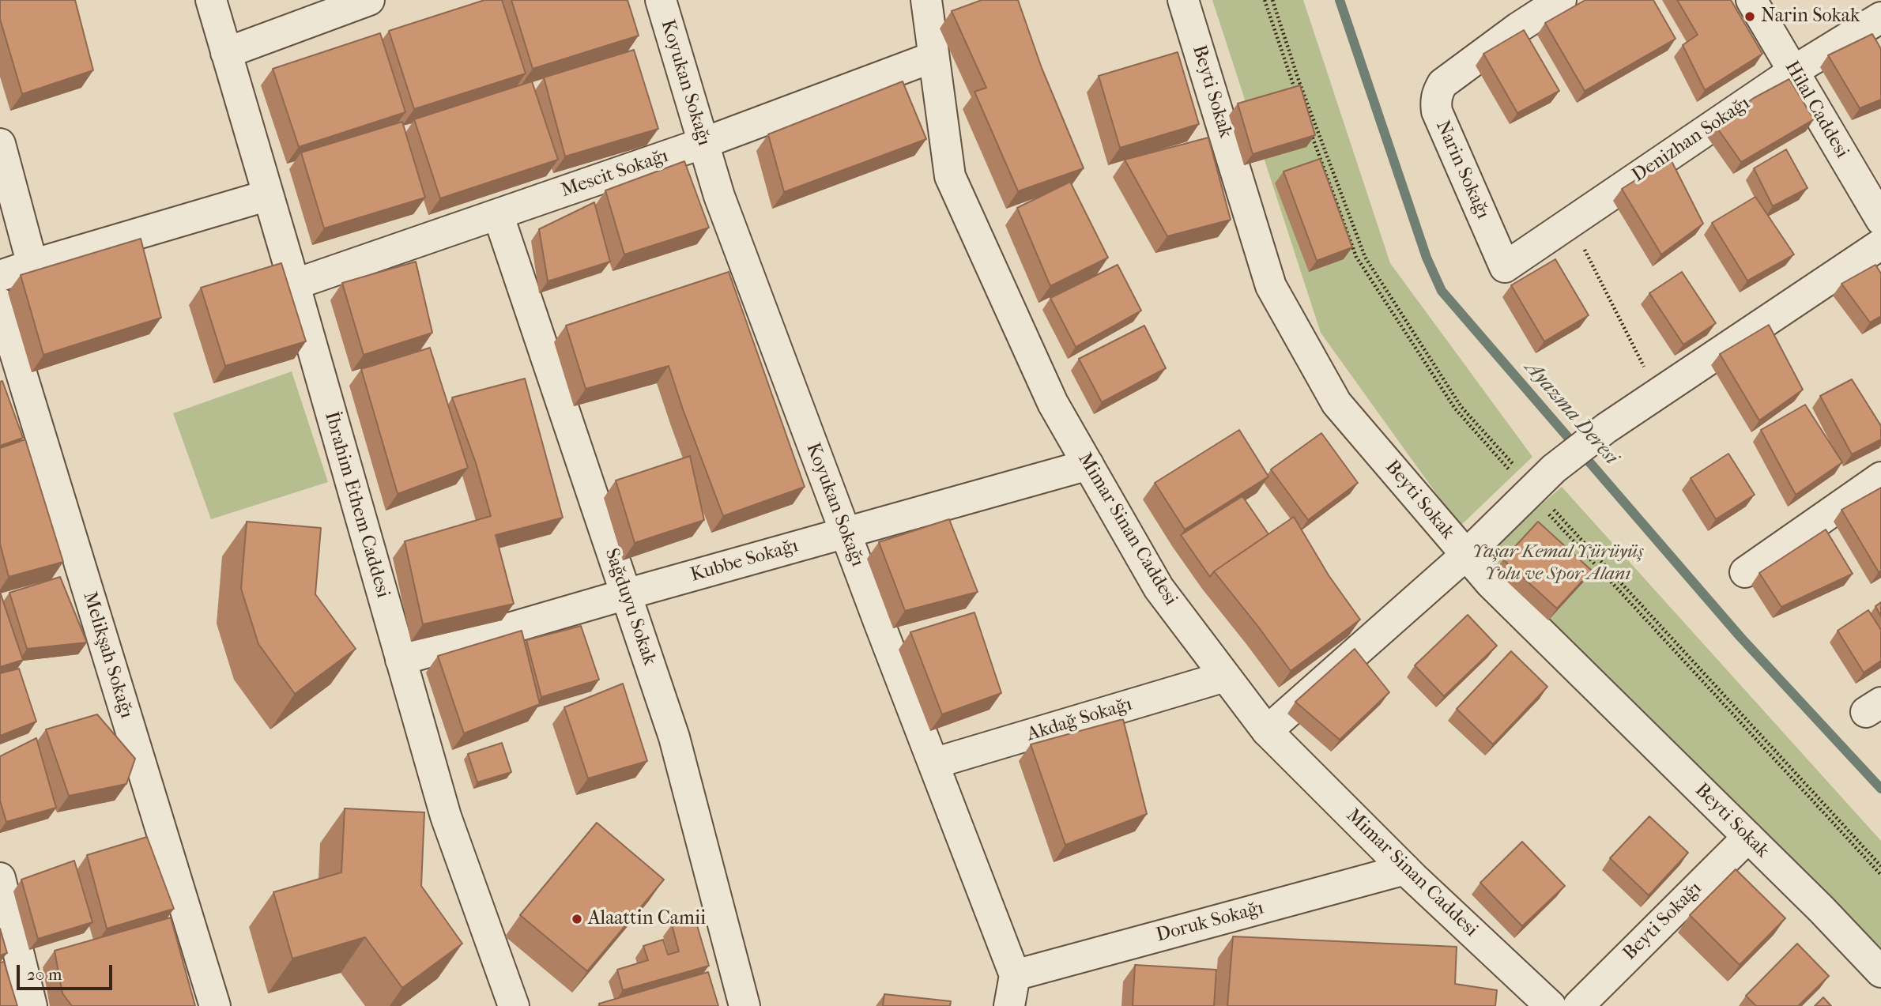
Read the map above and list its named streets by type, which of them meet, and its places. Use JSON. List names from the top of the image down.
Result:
{
  "streets": {
    "street": [
      "Koyukan Sokağı",
      "Beyti Sokak",
      "Hilal Caddesi",
      "Denizhan Sokağı",
      "Narin Sokağı",
      "Mescit Sokağı",
      "İbrahim Ethem Caddesi",
      "Mimar Sinan Caddesi",
      "Kubbe Sokağı",
      "Sağduyu Sokak",
      "Melikşah Sokağı",
      "Akdağ Sokağı",
      "Beyti Sokağı",
      "Doruk Sokağı"
    ]
  },
  "crossings": [
    ["Koyukan Sokağı", "Mescit Sokağı"],
    ["Koyukan Sokağı", "Kubbe Sokağı"],
    ["Koyukan Sokağı", "Akdağ Sokağı"],
    ["Koyukan Sokağı", "Doruk Sokağı"],
    ["Beyti Sokak", "Beyti Sokağı"],
    ["Hilal Caddesi", "Denizhan Sokağı"],
    ["Denizhan Sokağı", "Narin Sokağı"],
    ["Mescit Sokağı", "İbrahim Ethem Caddesi"],
    ["Mescit Sokağı", "Mimar Sinan Caddesi"],
    ["Mescit Sokağı", "Sağduyu Sokak"],
    ["İbrahim Ethem Caddesi", "Kubbe Sokağı"],
    ["Mimar Sinan Caddesi", "Kubbe Sokağı"],
    ["Mimar Sinan Caddesi", "Akdağ Sokağı"],
    ["Mimar Sinan Caddesi", "Doruk Sokağı"],
    ["Kubbe Sokağı", "Sağduyu Sokak"]
  ],
  "water": ["Ayazma Deresi"],
  "parks": ["Yaşar Kemal Yürüyüş Yolu ve Spor Alanı"],
  "places": ["Narin Sokak", "Alaattin Camii"],
  "scale_bar": "20 m"
}
